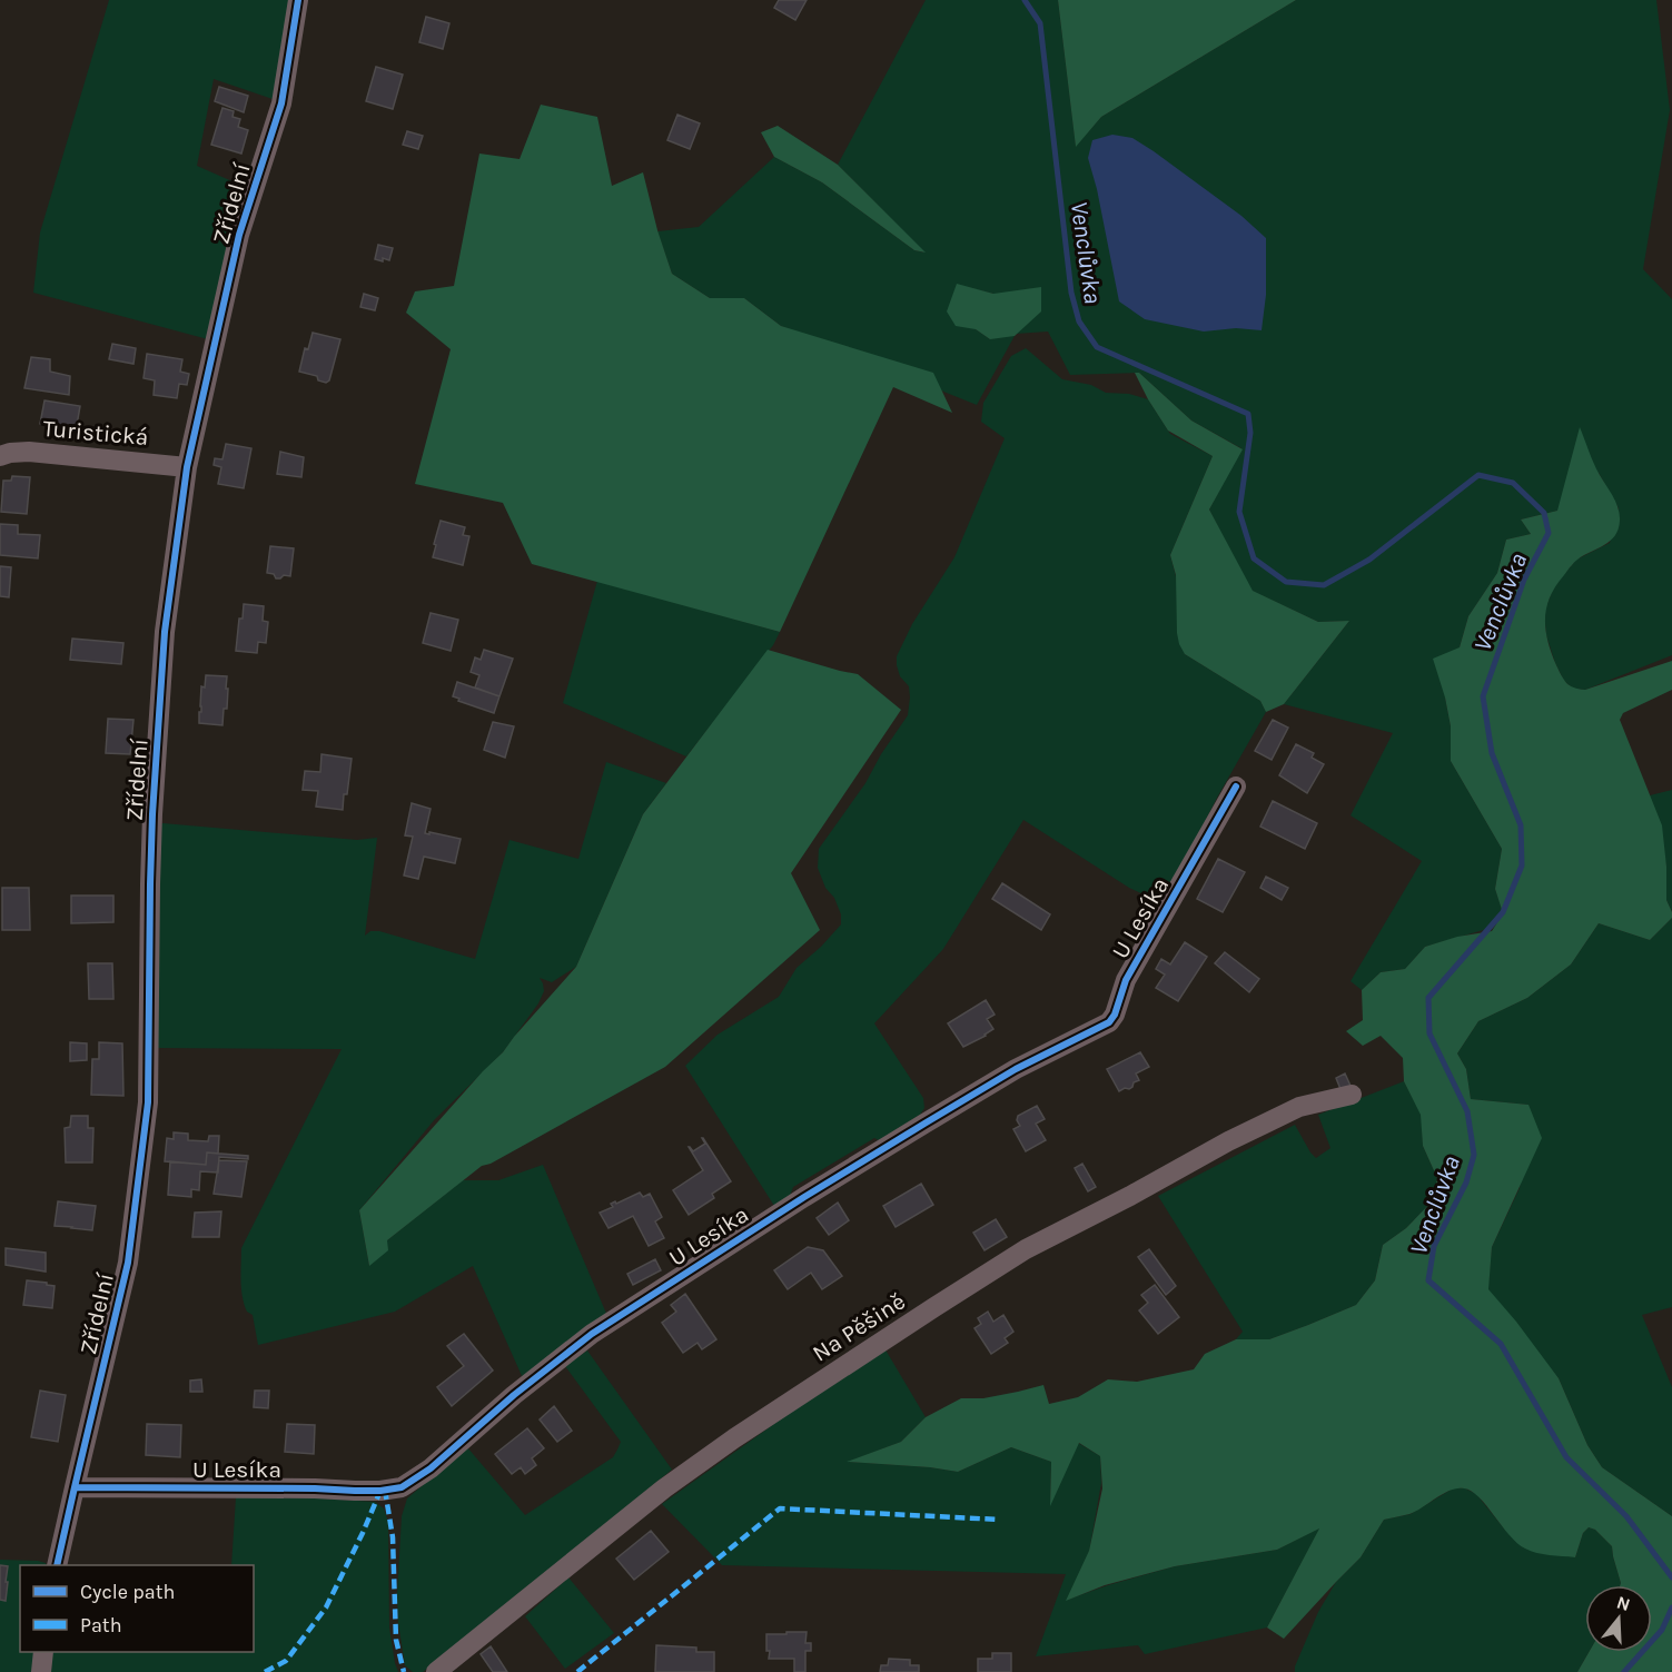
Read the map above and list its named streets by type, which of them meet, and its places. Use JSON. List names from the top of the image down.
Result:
{
  "streets": {
    "street": [
      "Zřídelní",
      "Turistická",
      "U Lesíka",
      "Na Pěšině"
    ]
  },
  "crossings": [
    ["Zřídelní", "Turistická"],
    ["Zřídelní", "U Lesíka"]
  ],
  "water": ["Venclůvka"],
  "legend": ["Cycle path", "Path"],
  "north": "top"
}
